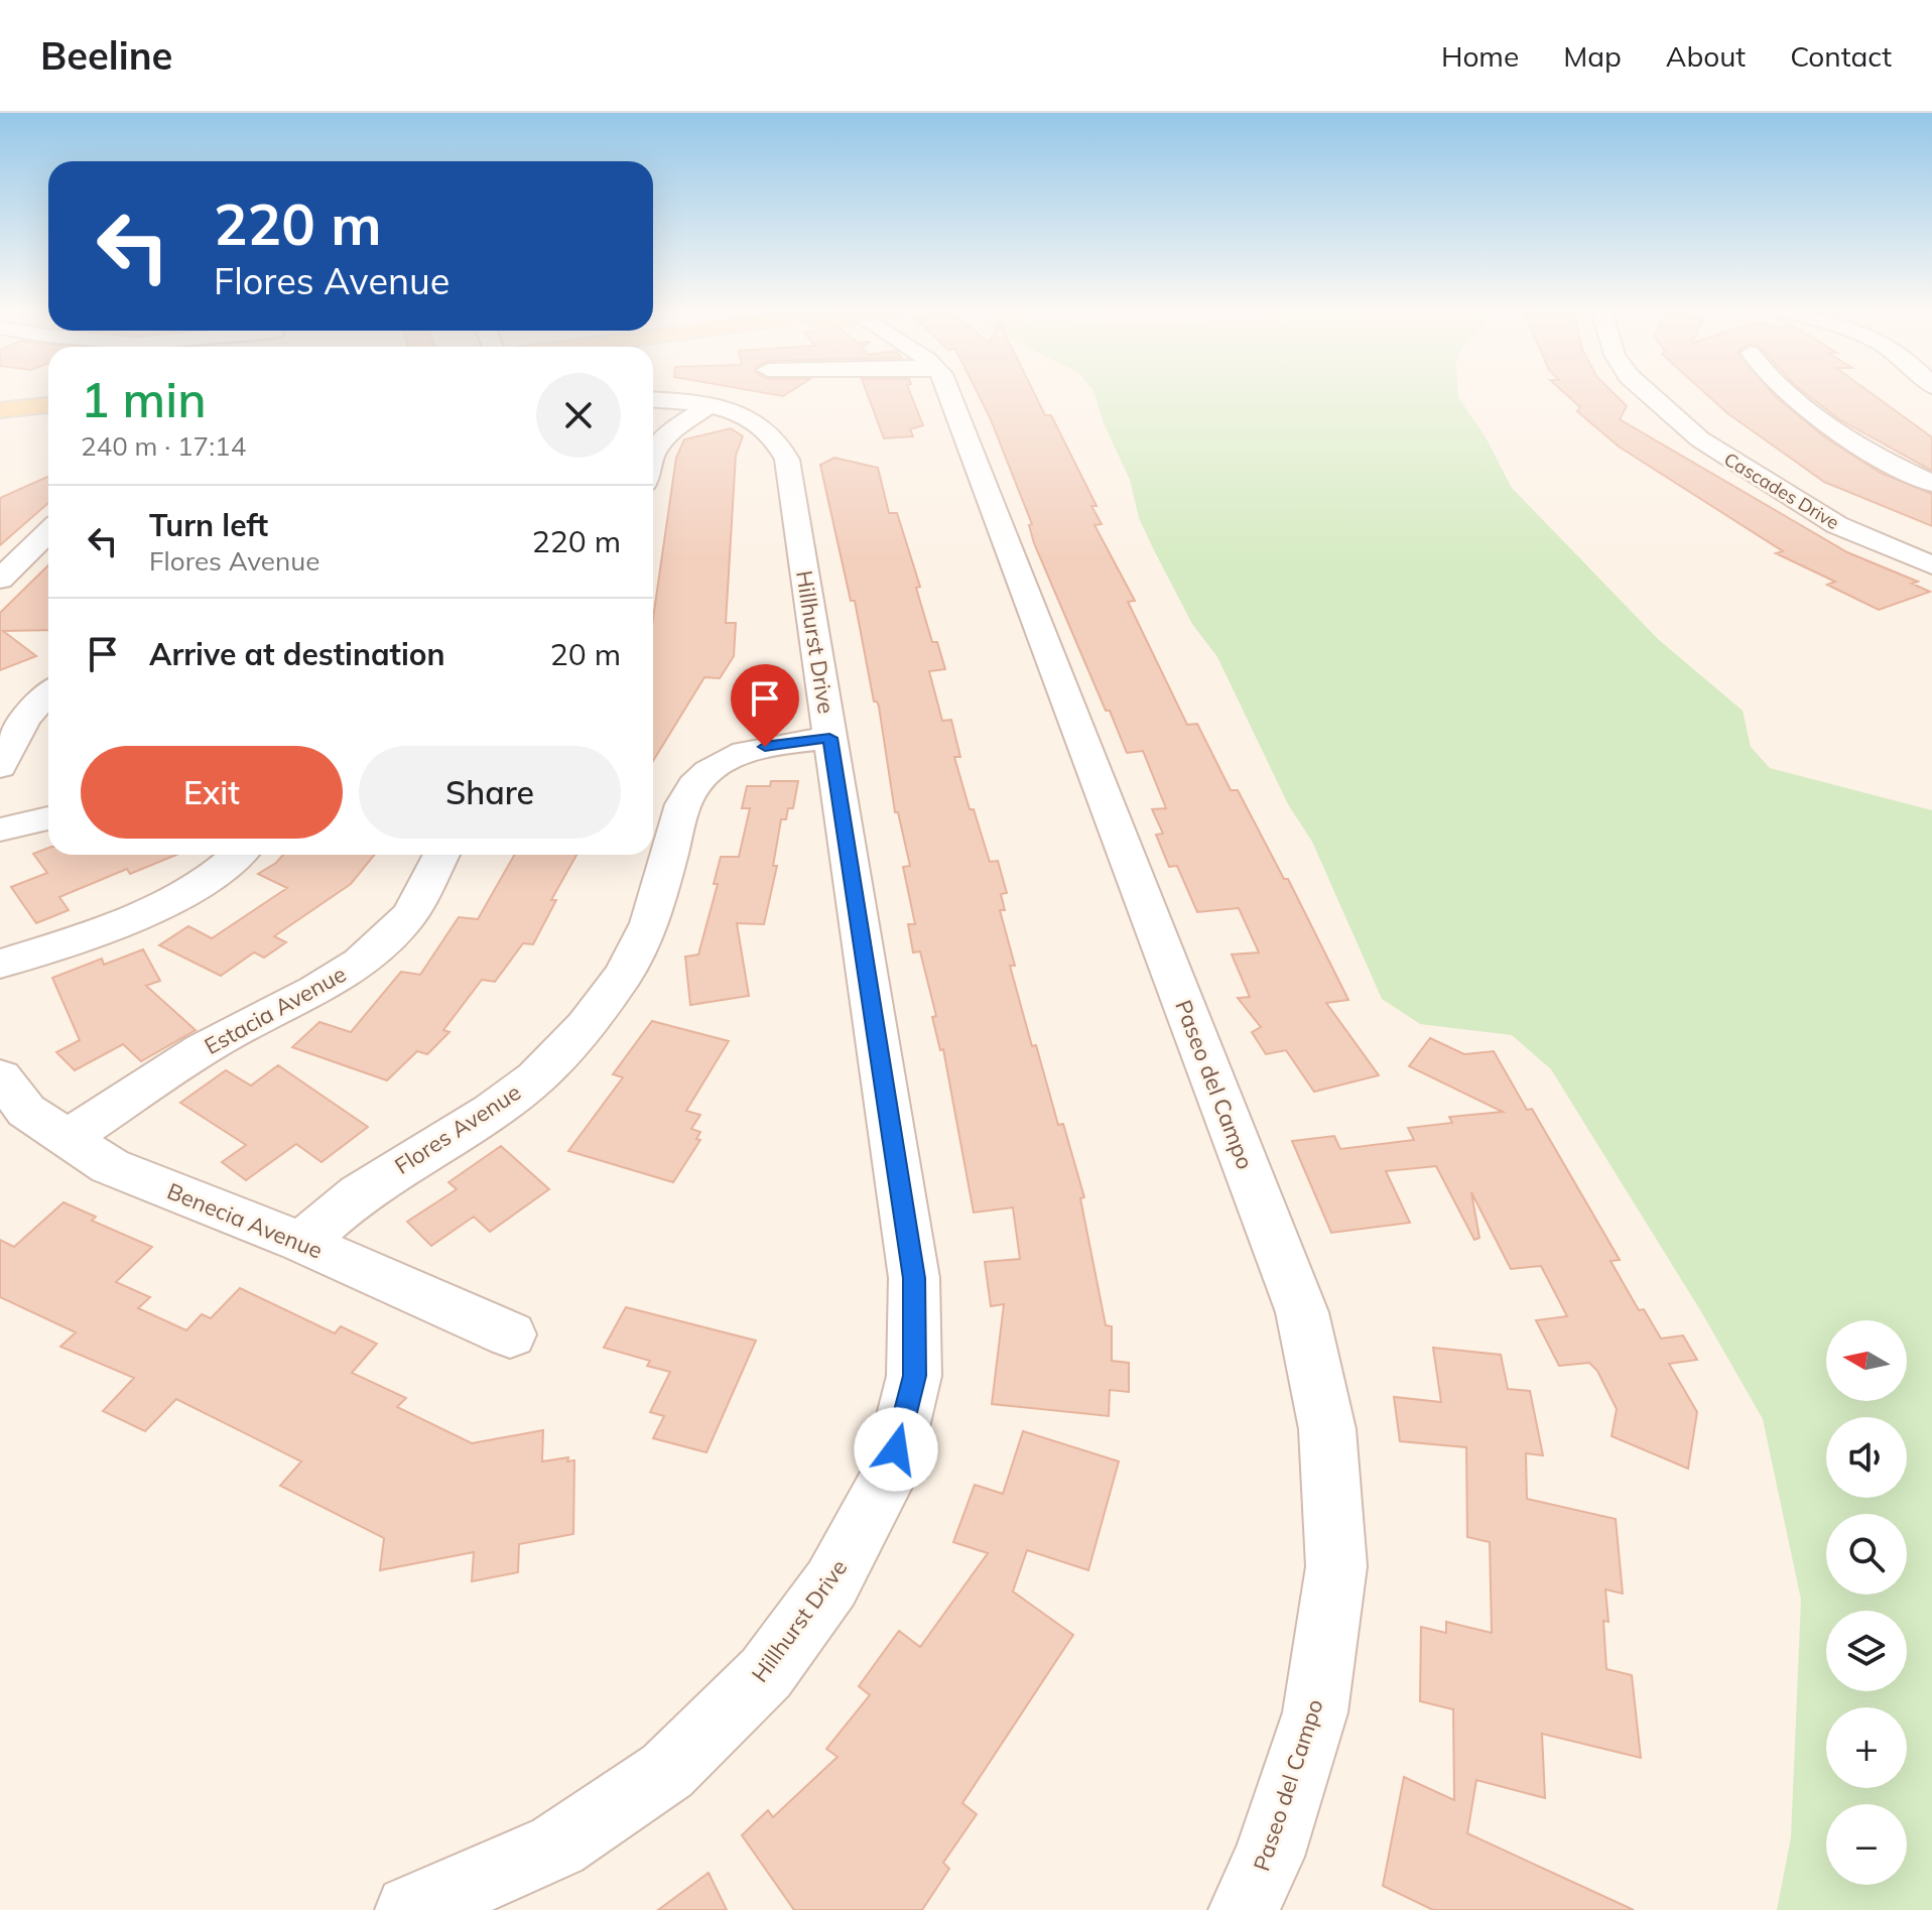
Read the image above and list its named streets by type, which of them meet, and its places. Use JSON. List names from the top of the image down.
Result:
{
  "streets": {
    "street": [
      "Cascades Drive",
      "Hillhurst Drive",
      "Estacia Avenue",
      "Paseo del Campo",
      "Flores Avenue",
      "Benecia Avenue"
    ]
  },
  "crossings": [
    ["Hillhurst Drive", "Flores Avenue"],
    ["Estacia Avenue", "Benecia Avenue"],
    ["Flores Avenue", "Benecia Avenue"]
  ],
  "north": "left",
  "page": {
    "header": "Beeline",
    "nav": [
      "Home",
      "Map",
      "About",
      "Contact"
    ],
    "turn": ["220 m", "Flores Avenue"],
    "heading": ["1 min", "240 m · 17:14"],
    "list": [
      {
        "name": "Turn left",
        "note": "Flores Avenue",
        "value": "220 m"
      },
      {
        "name": "Arrive at destination",
        "value": "20 m"
      }
    ],
    "buttons": ["Exit", "Share"],
    "map_buttons": ["+", "−"]
  }
}
